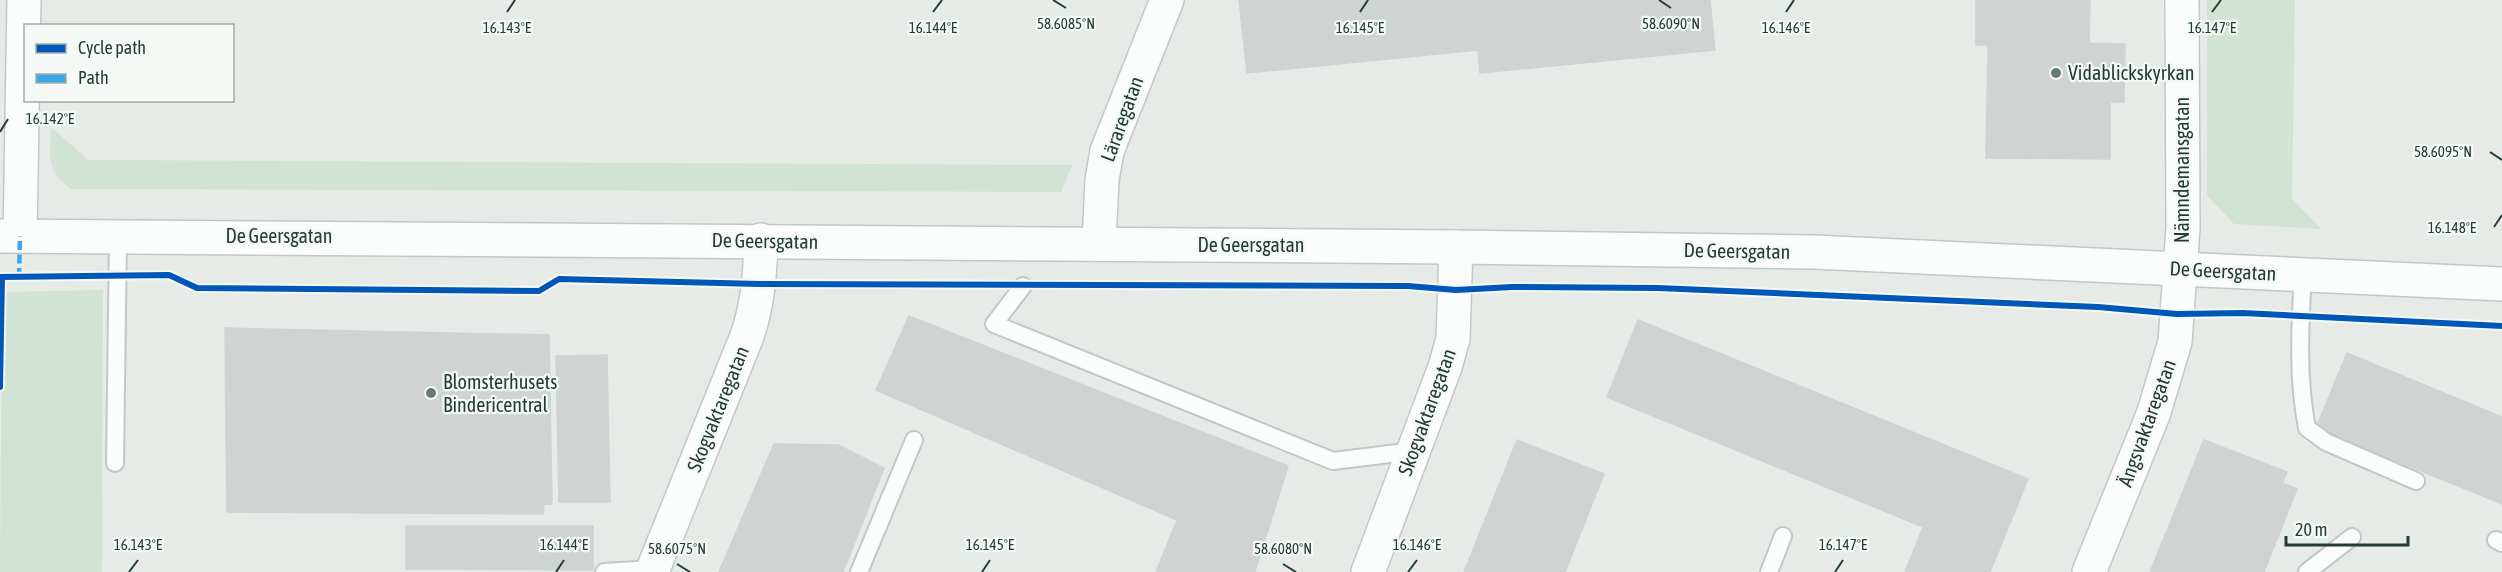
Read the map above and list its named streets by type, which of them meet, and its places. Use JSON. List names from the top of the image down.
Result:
{
  "streets": {
    "main road": [
      "Läraregatan",
      "Nämndemansgatan",
      "De Geersgatan",
      "Skogvaktaregatan",
      "Ängsvaktaregatan"
    ]
  },
  "crossings": [
    ["Läraregatan", "De Geersgatan"],
    ["Nämndemansgatan", "De Geersgatan"],
    ["Nämndemansgatan", "Ängsvaktaregatan"],
    ["De Geersgatan", "Skogvaktaregatan"],
    ["De Geersgatan", "Ängsvaktaregatan"]
  ],
  "places": ["Vidablickskyrkan", "Blomsterhusets Bindericentral"],
  "legend": ["Cycle path", "Path"],
  "scale_bar": "20 m",
  "coordinates": [
    "58.6085°N",
    "58.6090°N",
    "16.143°E",
    "16.144°E",
    "16.145°E",
    "16.146°E",
    "16.147°E",
    "16.142°E",
    "58.6095°N",
    "16.148°E",
    "58.6075°N",
    "58.6080°N"
  ]
}
